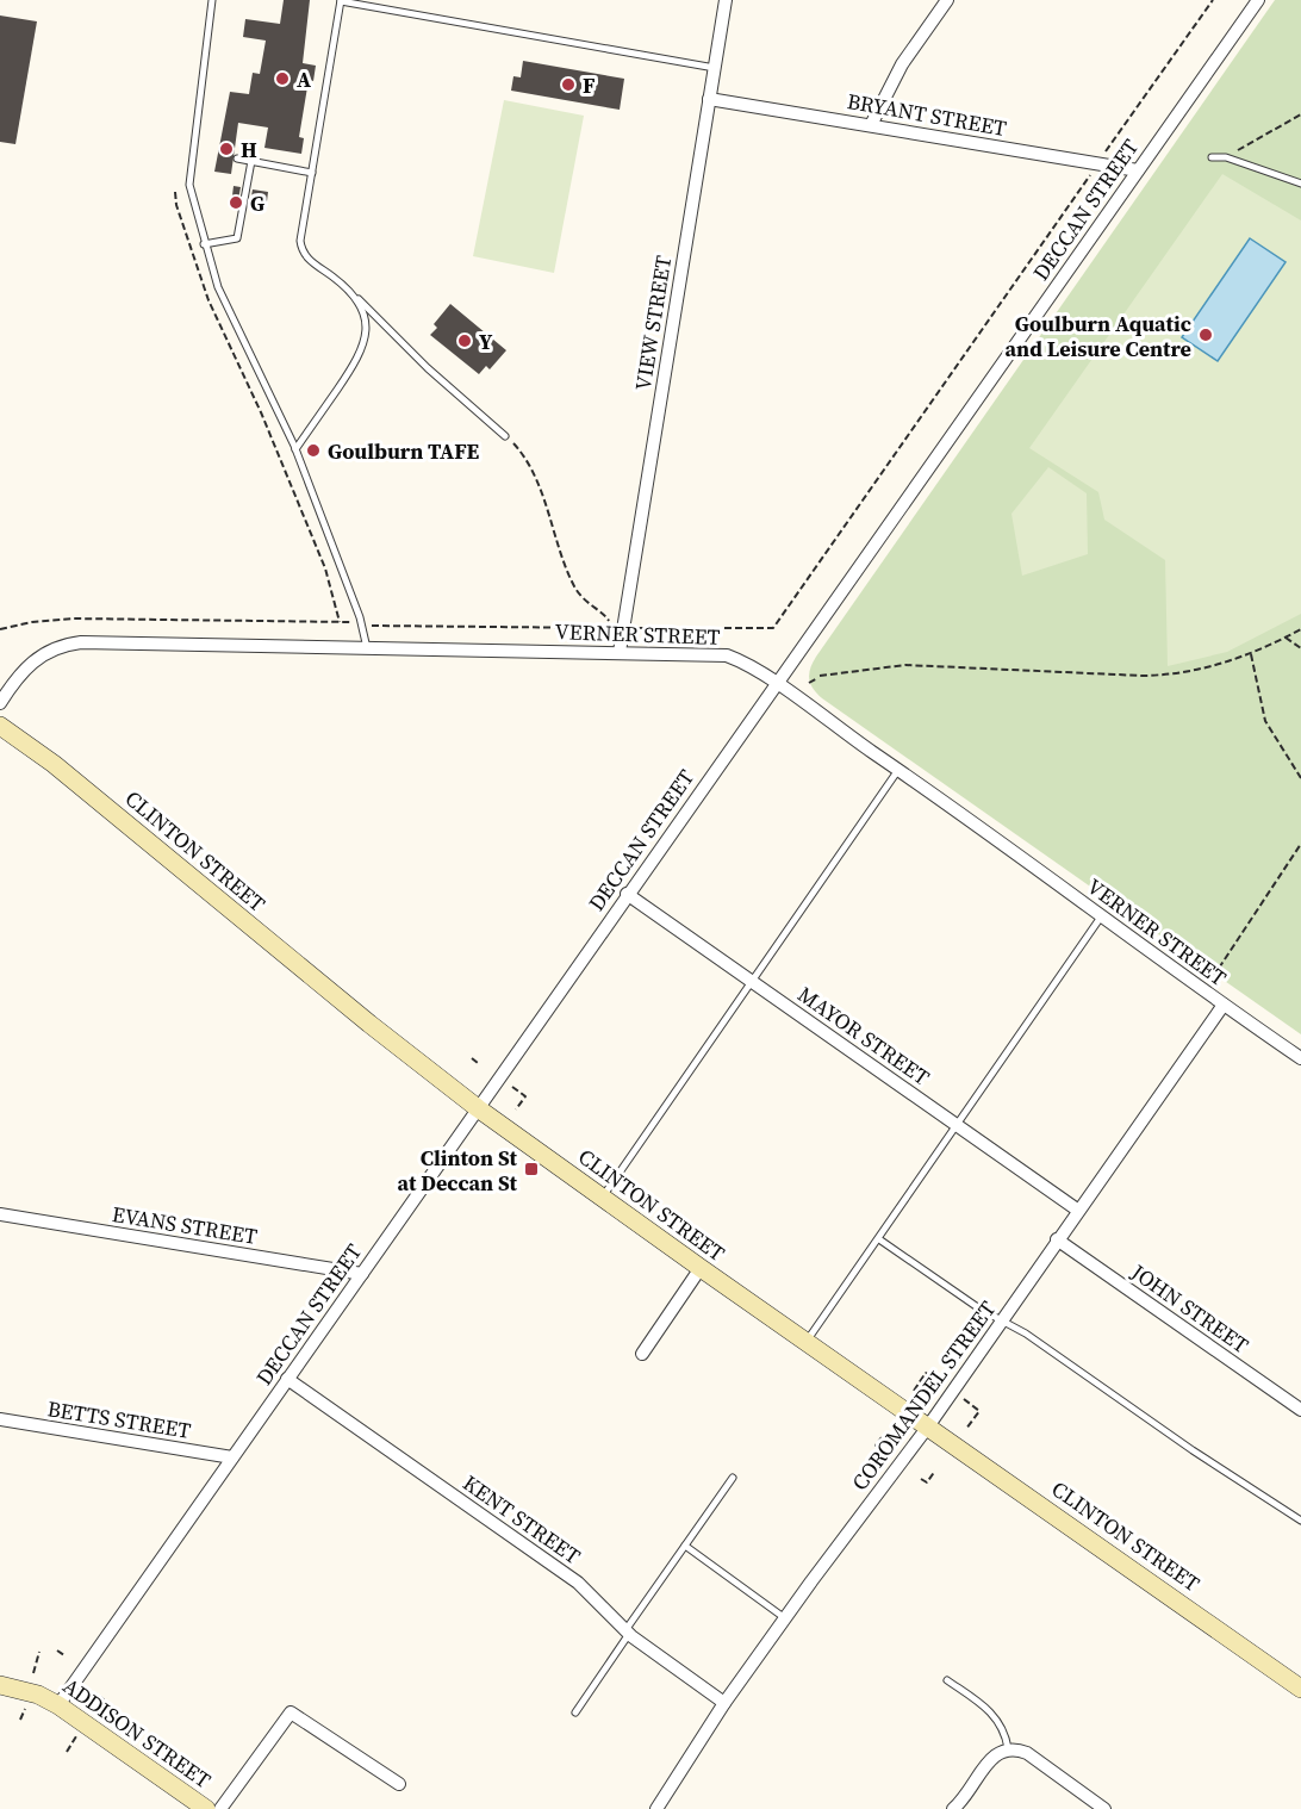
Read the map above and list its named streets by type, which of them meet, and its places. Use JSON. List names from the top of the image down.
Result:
{
  "streets": {
    "street": [
      "BRYANT STREET",
      "DECCAN STREET",
      "VIEW STREET",
      "VERNER STREET",
      "CLINTON STREET",
      "MAYOR STREET",
      "EVANS STREET",
      "JOHN STREET",
      "COROMANDEL STREET",
      "BETTS STREET",
      "KENT STREET",
      "ADDISON STREET"
    ]
  },
  "crossings": [
    ["BRYANT STREET", "DECCAN STREET"],
    ["BRYANT STREET", "VIEW STREET"],
    ["DECCAN STREET", "VERNER STREET"],
    ["DECCAN STREET", "CLINTON STREET"],
    ["DECCAN STREET", "MAYOR STREET"],
    ["DECCAN STREET", "EVANS STREET"],
    ["DECCAN STREET", "BETTS STREET"],
    ["DECCAN STREET", "KENT STREET"],
    ["DECCAN STREET", "ADDISON STREET"],
    ["VIEW STREET", "VERNER STREET"],
    ["VERNER STREET", "COROMANDEL STREET"],
    ["CLINTON STREET", "COROMANDEL STREET"],
    ["MAYOR STREET", "COROMANDEL STREET"],
    ["JOHN STREET", "COROMANDEL STREET"],
    ["COROMANDEL STREET", "KENT STREET"]
  ],
  "places": {
    "other": [
      "A",
      "F",
      "H",
      "G",
      "Goulburn Aquatic and Leisure Centre",
      "Y",
      "Goulburn TAFE"
    ],
    "transit": ["Clinton St at Deccan St"]
  }
}
